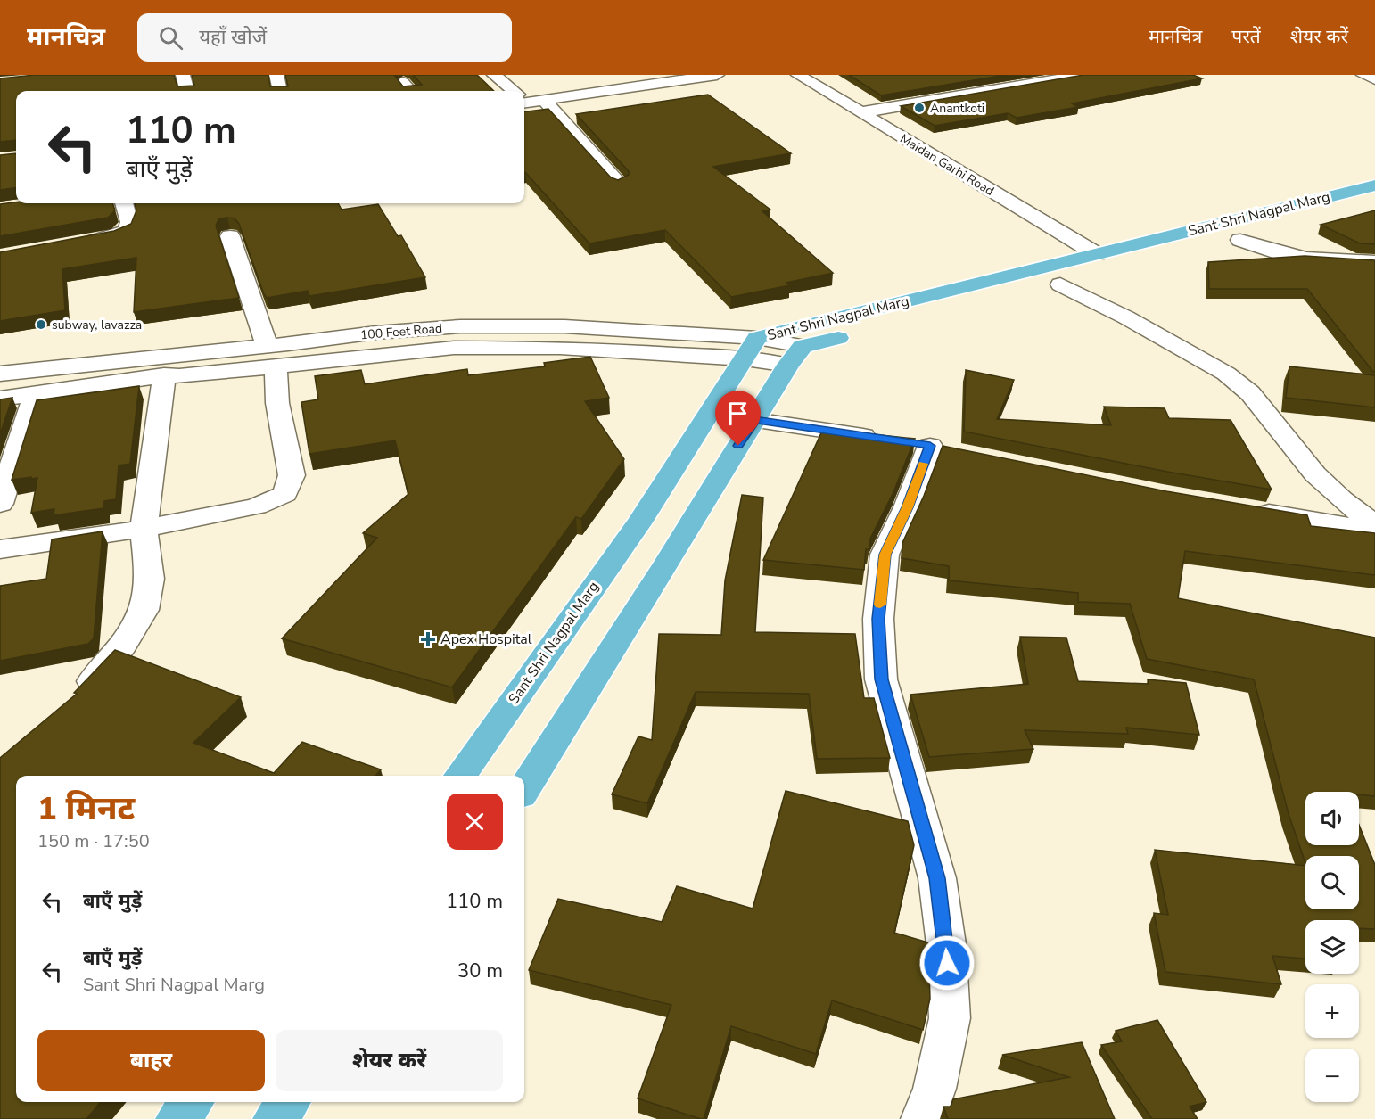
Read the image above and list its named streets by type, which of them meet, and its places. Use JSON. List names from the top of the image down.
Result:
{
  "streets": {
    "main road": ["Sant Shri Nagpal Marg"],
    "street": ["Maidan Garhi Road", "100 Feet Road"]
  },
  "crossings": [
    ["Maidan Garhi Road", "Sant Shri Nagpal Marg"],
    ["Sant Shri Nagpal Marg", "100 Feet Road"]
  ],
  "places": {
    "other": ["Anantkoti", "subway, lavazza"],
    "health": ["Apex Hospital"]
  },
  "page": {
    "header": "मानचित्र",
    "search": "यहाँ खोजें",
    "nav": ["मानचित्र", "परतें", "शेयर करें"],
    "turn": ["110 m", "बाएँ मुड़ें"],
    "heading": ["1 मिनट", "150 m · 17:50"],
    "map_buttons": ["+", "−"],
    "list": [
      {
        "name": "बाएँ मुड़ें",
        "value": "110 m"
      },
      {
        "name": "बाएँ मुड़ें",
        "note": "Sant Shri Nagpal Marg",
        "value": "30 m"
      }
    ],
    "buttons": ["बाहर", "शेयर करें"]
  }
}
